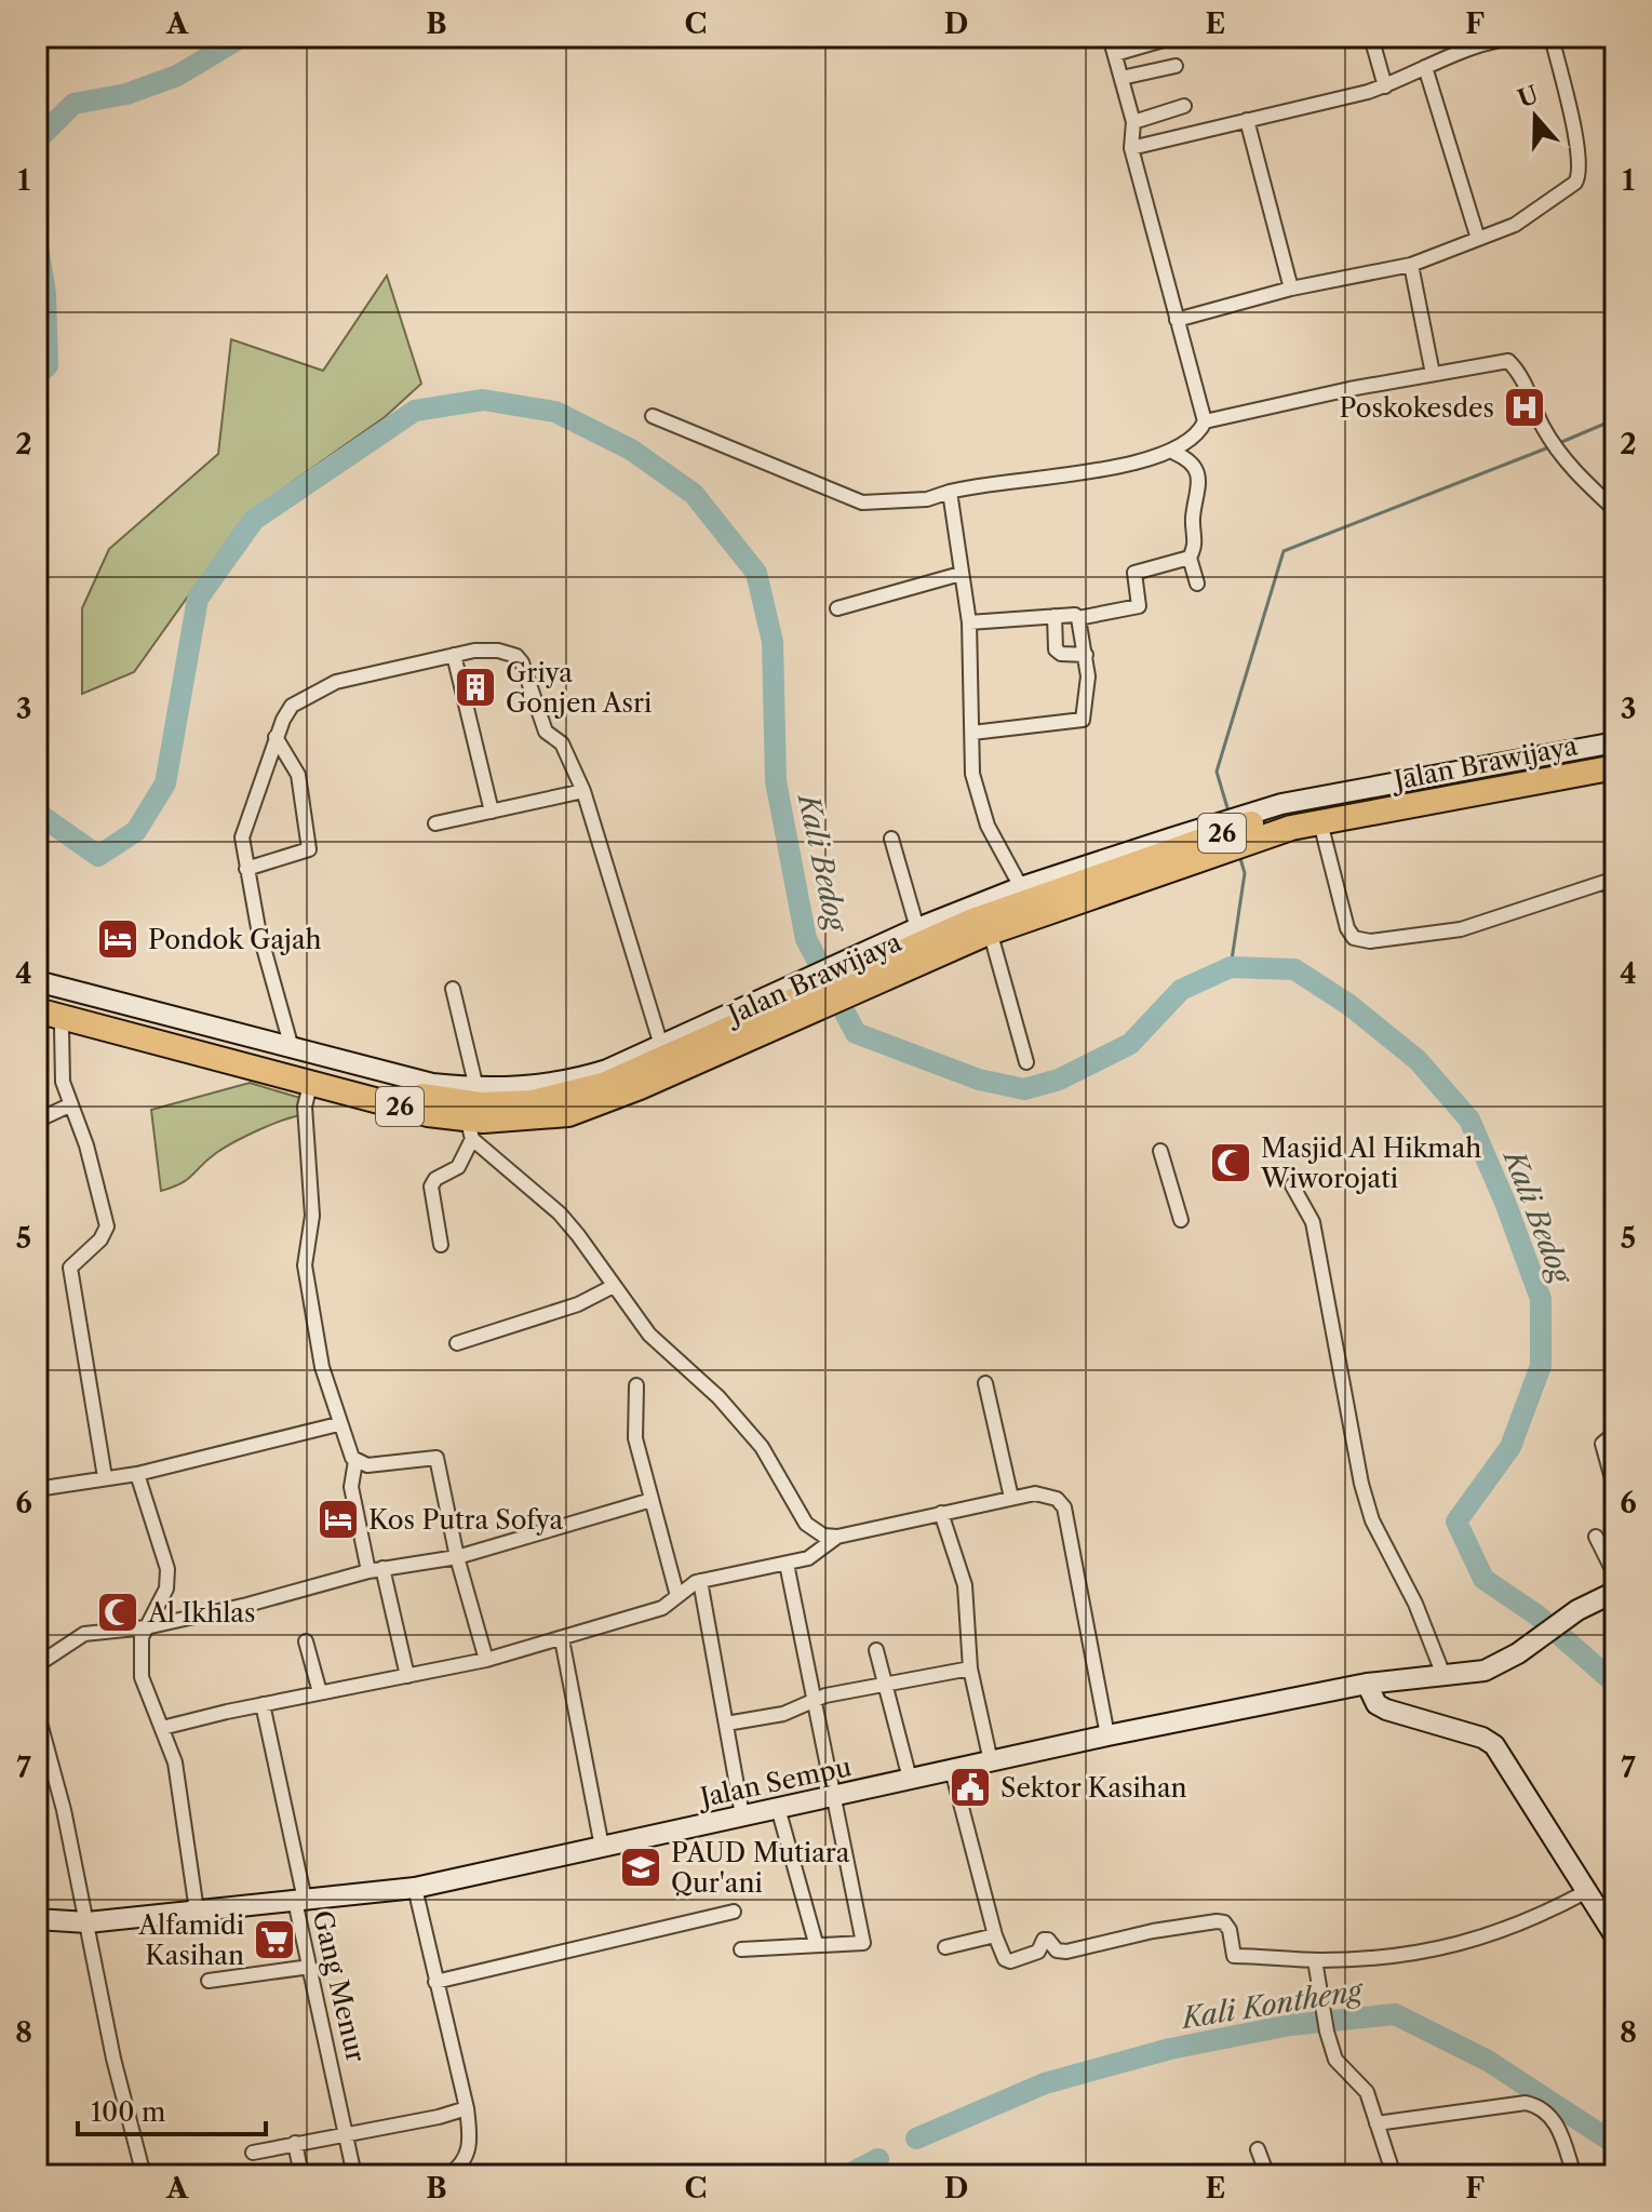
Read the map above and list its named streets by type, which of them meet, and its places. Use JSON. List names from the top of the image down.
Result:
{
  "streets": {
    "highway": ["Jalan Brawijaya", "26"],
    "street": ["Jalan Sempu", "Gang Menur"]
  },
  "crossings": [
    ["Jalan Sempu", "Gang Menur"]
  ],
  "water": ["Kali Bedog", "Kali Kontheng"],
  "places": {
    "hospital": ["Poskokesdes"],
    "building": ["Griya Gonjen Asri"],
    "hotel": ["Pondok Gajah", "Kos Putra Sofya"],
    "mosque": ["Masjid Al Hikmah Wiworojati", "Al Ikhlas"],
    "public building": ["Sektor Kasihan"],
    "school or university": ["PAUD Mutiara Qur'ani"],
    "supermarket": ["Alfamidi Kasihan"]
  },
  "scale_bar": "100 m",
  "north": "top",
  "grid": {
    "columns": [
      "A",
      "B",
      "C",
      "D",
      "E",
      "F"
    ],
    "rows": [
      "1",
      "2",
      "3",
      "4",
      "5",
      "6",
      "7",
      "8"
    ]
  }
}
